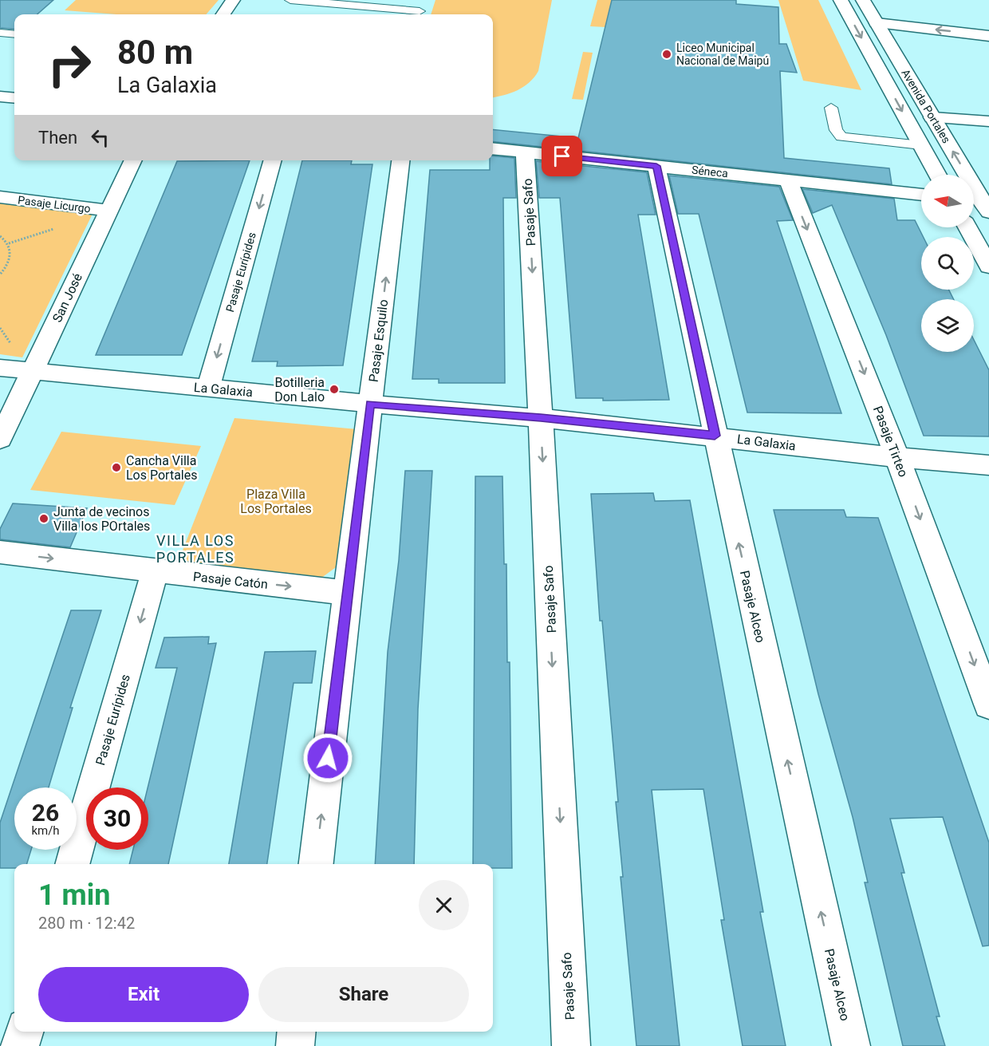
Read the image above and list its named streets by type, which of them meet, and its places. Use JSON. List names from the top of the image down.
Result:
{
  "streets": {
    "street": [
      "Avenida Portales",
      "Séneca",
      "Pasaje Licurgo",
      "Pasaje Safo",
      "Pasaje Eurípides",
      "San José",
      "Pasaje Esquilo",
      "La Galaxia",
      "Pasaje Tirteo",
      "Pasaje Catón",
      "Pasaje Alceo"
    ]
  },
  "crossings": [
    ["Séneca", "Pasaje Safo"],
    ["Séneca", "Pasaje Tirteo"],
    ["Séneca", "Pasaje Alceo"],
    ["Pasaje Licurgo", "San José"],
    ["Pasaje Safo", "La Galaxia"],
    ["Pasaje Eurípides", "La Galaxia"],
    ["Pasaje Eurípides", "Pasaje Catón"],
    ["San José", "La Galaxia"],
    ["Pasaje Esquilo", "La Galaxia"],
    ["Pasaje Esquilo", "Pasaje Catón"],
    ["La Galaxia", "Pasaje Tirteo"],
    ["La Galaxia", "Pasaje Alceo"]
  ],
  "one_way": [
    "Pasaje Safo",
    "Pasaje Eurípides",
    "Pasaje Esquilo",
    "Pasaje Tirteo",
    "Pasaje Catón",
    "Pasaje Alceo"
  ],
  "districts": ["VILLA LOS PORTALES"],
  "parks": ["Plaza Villa Los Portales"],
  "places": [
    "Liceo Municipal Nacional de Maipú",
    "Botilleria Don Lalo",
    "Cancha Villa Los Portales",
    "Junta de vecinos Villa los POrtales"
  ],
  "north": "left",
  "page": {
    "turn": ["80 m", "La Galaxia"],
    "then": "Then",
    "speed": "26 km/h",
    "limit": "30",
    "heading": ["1 min", "280 m · 12:42"],
    "buttons": ["Exit", "Share"]
  }
}
